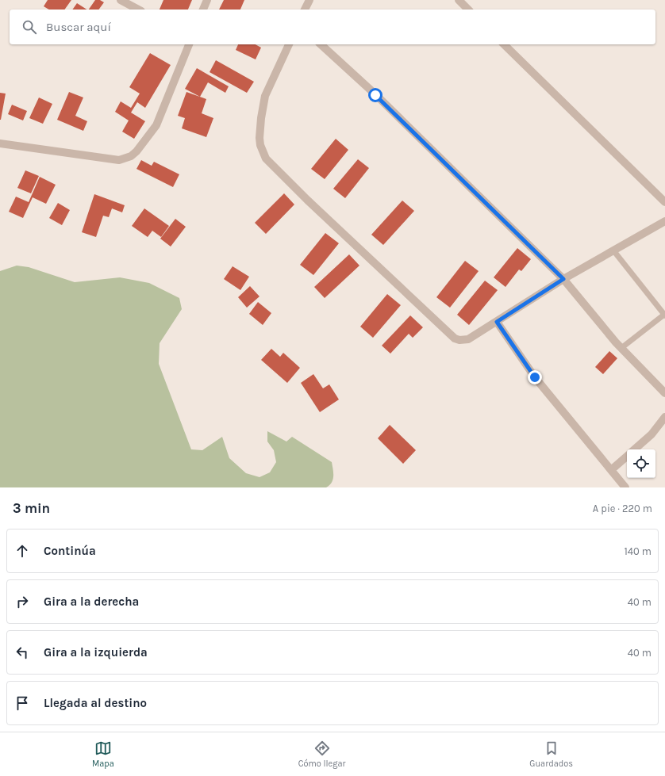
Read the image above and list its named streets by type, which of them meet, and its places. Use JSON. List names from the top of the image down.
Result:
{
  "page": {
    "search": "Buscar aquí",
    "heading": ["3 min", "A pie · 220 m"],
    "list": [
      ["Continúa", "140 m"],
      ["Gira a la derecha", "40 m"],
      ["Gira a la izquierda", "40 m"],
      "Llegada al destino"
    ],
    "nav": ["Mapa", "Cómo llegar", "Guardados"]
  }
}
